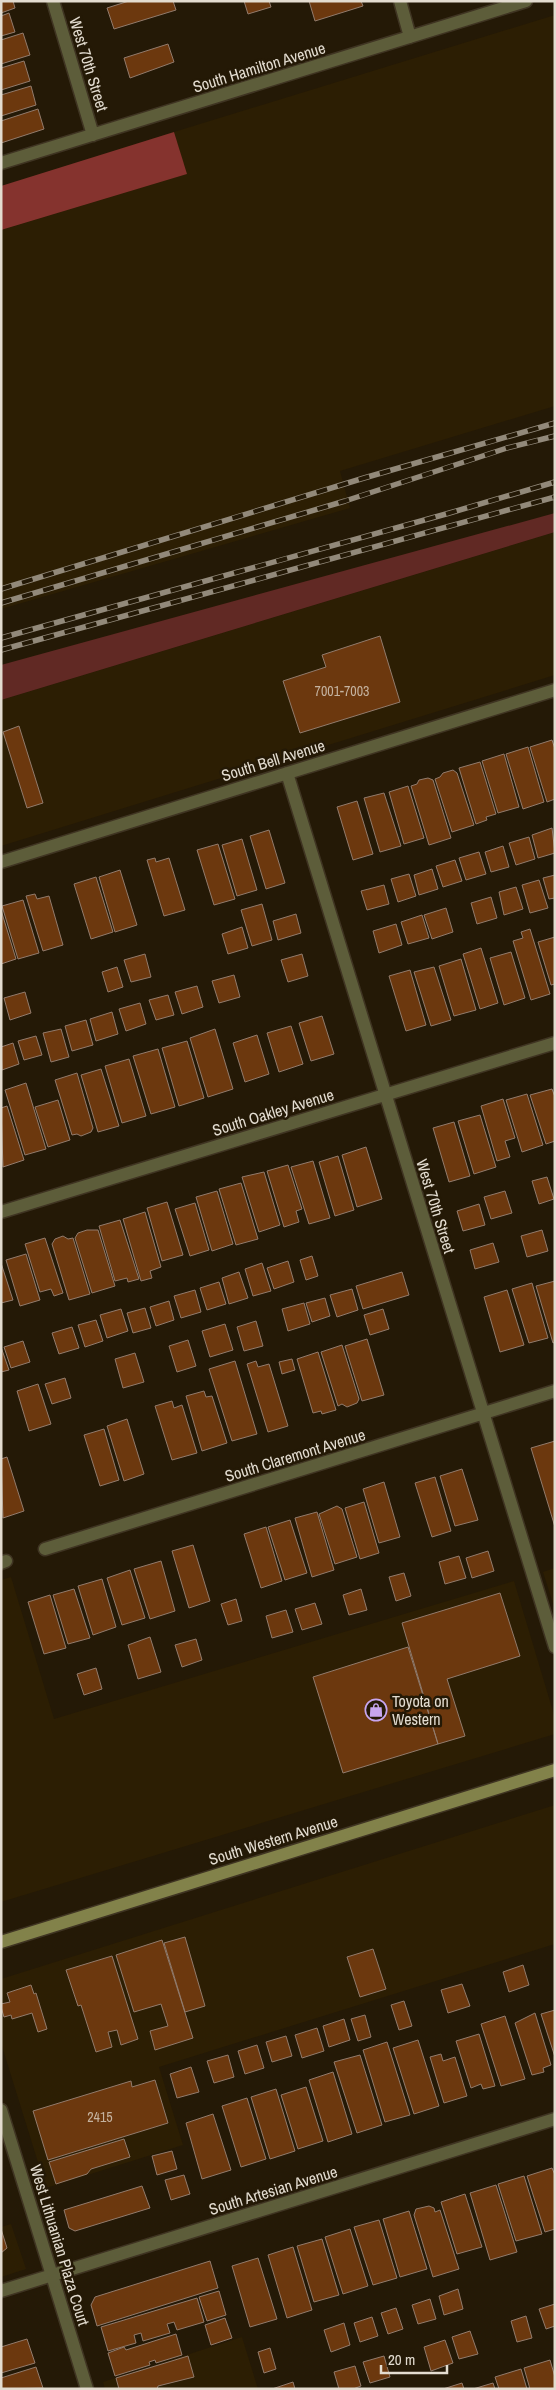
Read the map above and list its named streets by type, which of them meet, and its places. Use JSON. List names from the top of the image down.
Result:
{
  "streets": {
    "main road": ["South Western Avenue"],
    "street": [
      "West 70th Street",
      "South Hamilton Avenue",
      "South Bell Avenue",
      "South Oakley Avenue",
      "South Claremont Avenue",
      "South Artesian Avenue",
      "West Lithuanian Plaza Court"
    ]
  },
  "crossings": [
    ["West 70th Street", "South Hamilton Avenue"],
    ["West 70th Street", "South Bell Avenue"],
    ["West 70th Street", "South Oakley Avenue"],
    ["West 70th Street", "South Claremont Avenue"],
    ["South Artesian Avenue", "West Lithuanian Plaza Court"]
  ],
  "places": {
    "shop": ["Toyota on Western"]
  },
  "house_numbers": ["7001-7003", "2415"],
  "scale_bar": "20 m"
}
